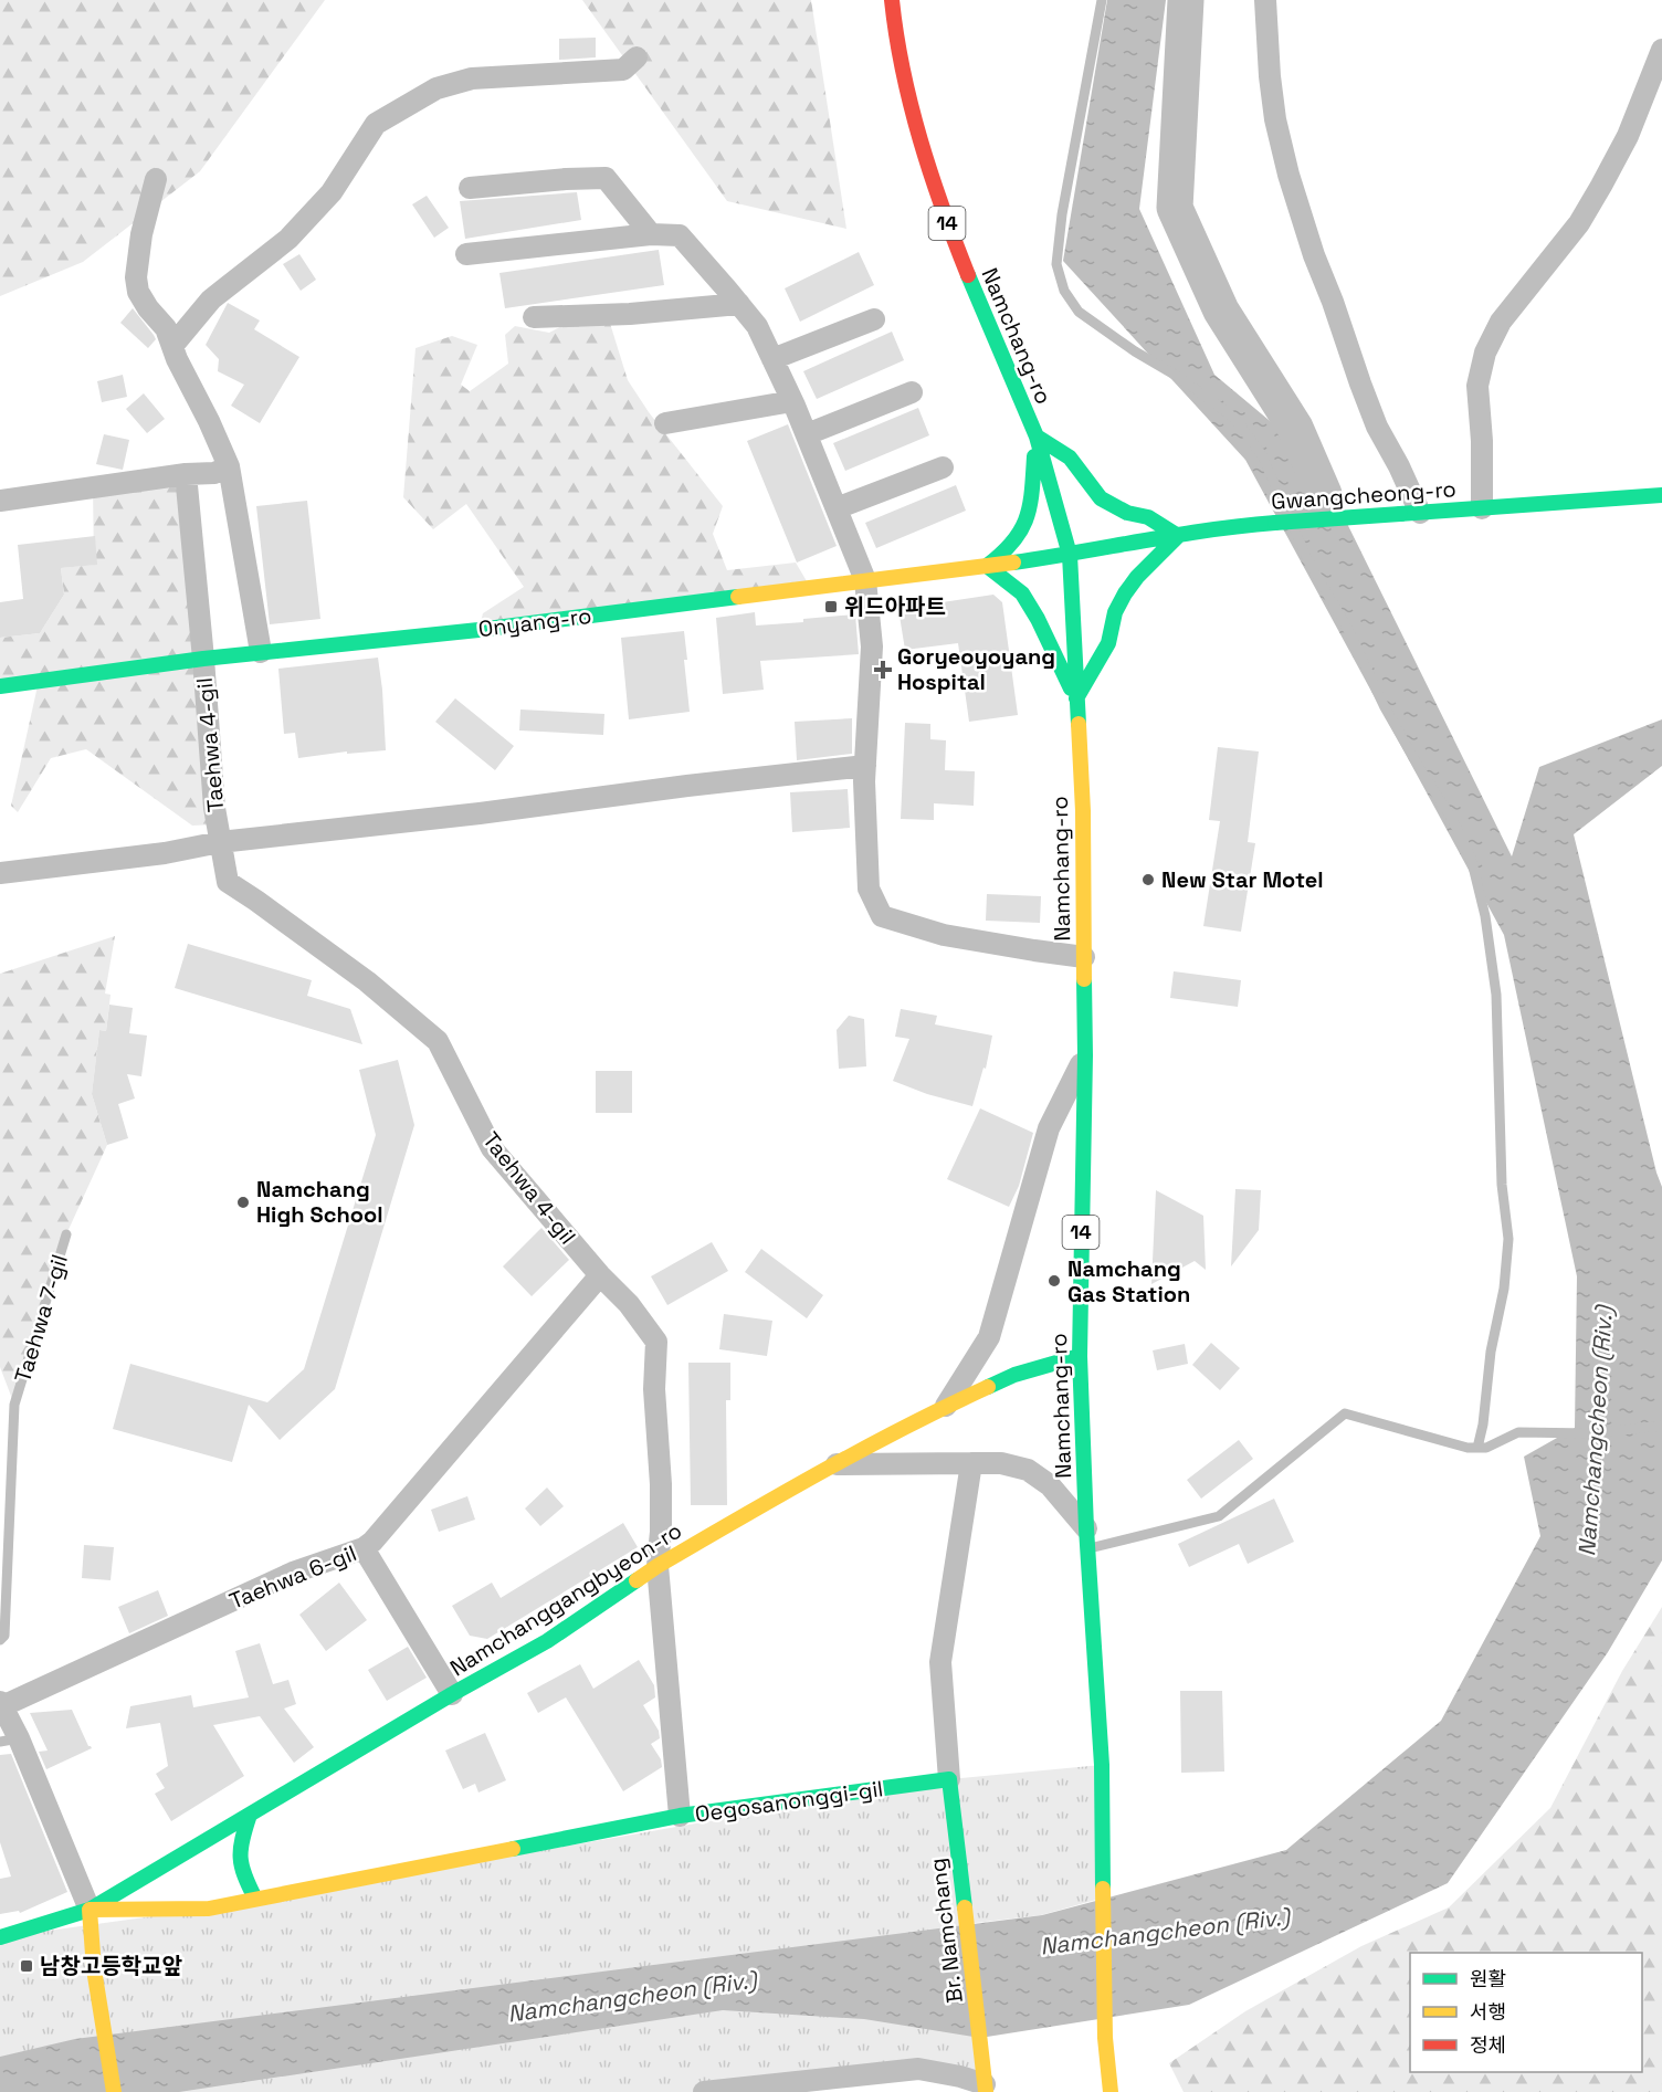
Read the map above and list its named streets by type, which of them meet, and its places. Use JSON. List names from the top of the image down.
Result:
{
  "streets": {
    "main road": [
      "14",
      "Namchang-ro",
      "Gwangcheong-ro",
      "Onyang-ro",
      "Namchanggangbyeon-ro",
      "Oegosanonggi-gil",
      "Br. Namchang"
    ],
    "street": ["Taehwa 4-gil", "Taehwa 6-gil"],
    "lane": ["Taehwa 7-gil"]
  },
  "crossings": [
    ["Namchang-ro", "Gwangcheong-ro"],
    ["Namchang-ro", "Onyang-ro"],
    ["Namchang-ro", "Namchanggangbyeon-ro"],
    ["Gwangcheong-ro", "Onyang-ro"],
    ["Onyang-ro", "Taehwa 4-gil"],
    ["Taehwa 4-gil", "Taehwa 6-gil"],
    ["Taehwa 4-gil", "Namchanggangbyeon-ro"],
    ["Taehwa 4-gil", "Oegosanonggi-gil"],
    ["Namchanggangbyeon-ro", "Oegosanonggi-gil"],
    ["Oegosanonggi-gil", "Br. Namchang"]
  ],
  "water": ["Namchangcheon (Riv.)"],
  "places": {
    "transit": ["위드아파트", "남창고등학교앞"],
    "health": ["Goryeoyoyang Hospital"],
    "other": ["New Star Motel", "Namchang High School", "Namchang Gas Station"]
  },
  "legend": ["원활", "서행", "정체"]
}
